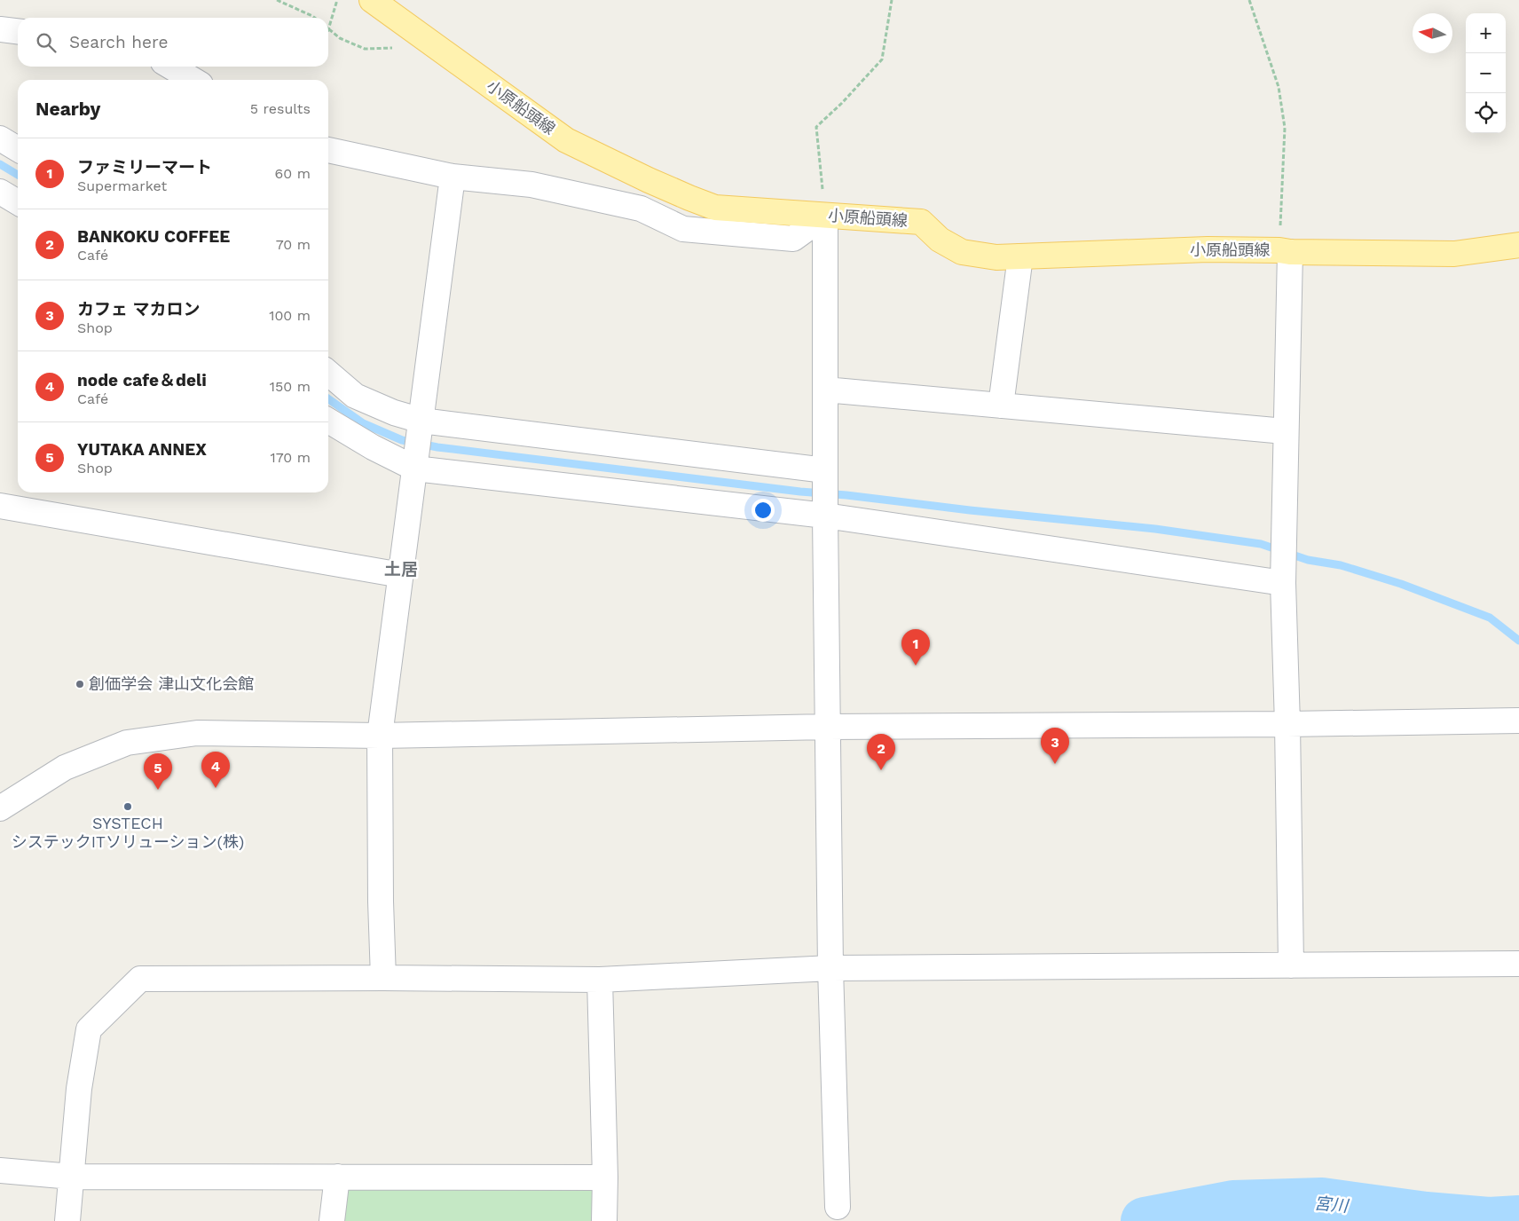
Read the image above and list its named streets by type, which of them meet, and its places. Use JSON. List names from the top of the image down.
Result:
{
  "streets": {
    "main road": ["小原船頭線"]
  },
  "districts": ["土居"],
  "water": ["宮川"],
  "places": ["創価学会 津山文化会館", "SYSTECH システックITソリューション(株)"],
  "north": "left",
  "page": {
    "map_buttons": ["+", "−"],
    "search": "Search here",
    "heading": ["Nearby", "5 results"],
    "list": [
      {
        "mark": "1",
        "name": "ファミリーマート",
        "note": "Supermarket",
        "value": "60 m"
      },
      {
        "mark": "2",
        "name": "BANKOKU COFFEE",
        "note": "Café",
        "value": "70 m"
      },
      {
        "mark": "3",
        "name": "カフェ マカロン",
        "note": "Shop",
        "value": "100 m"
      },
      {
        "mark": "4",
        "name": "node cafe＆deli",
        "note": "Café",
        "value": "150 m"
      },
      {
        "mark": "5",
        "name": "YUTAKA ANNEX",
        "note": "Shop",
        "value": "170 m"
      }
    ],
    "pins": [
      "1",
      "3",
      "2",
      "4",
      "5"
    ]
  }
}
